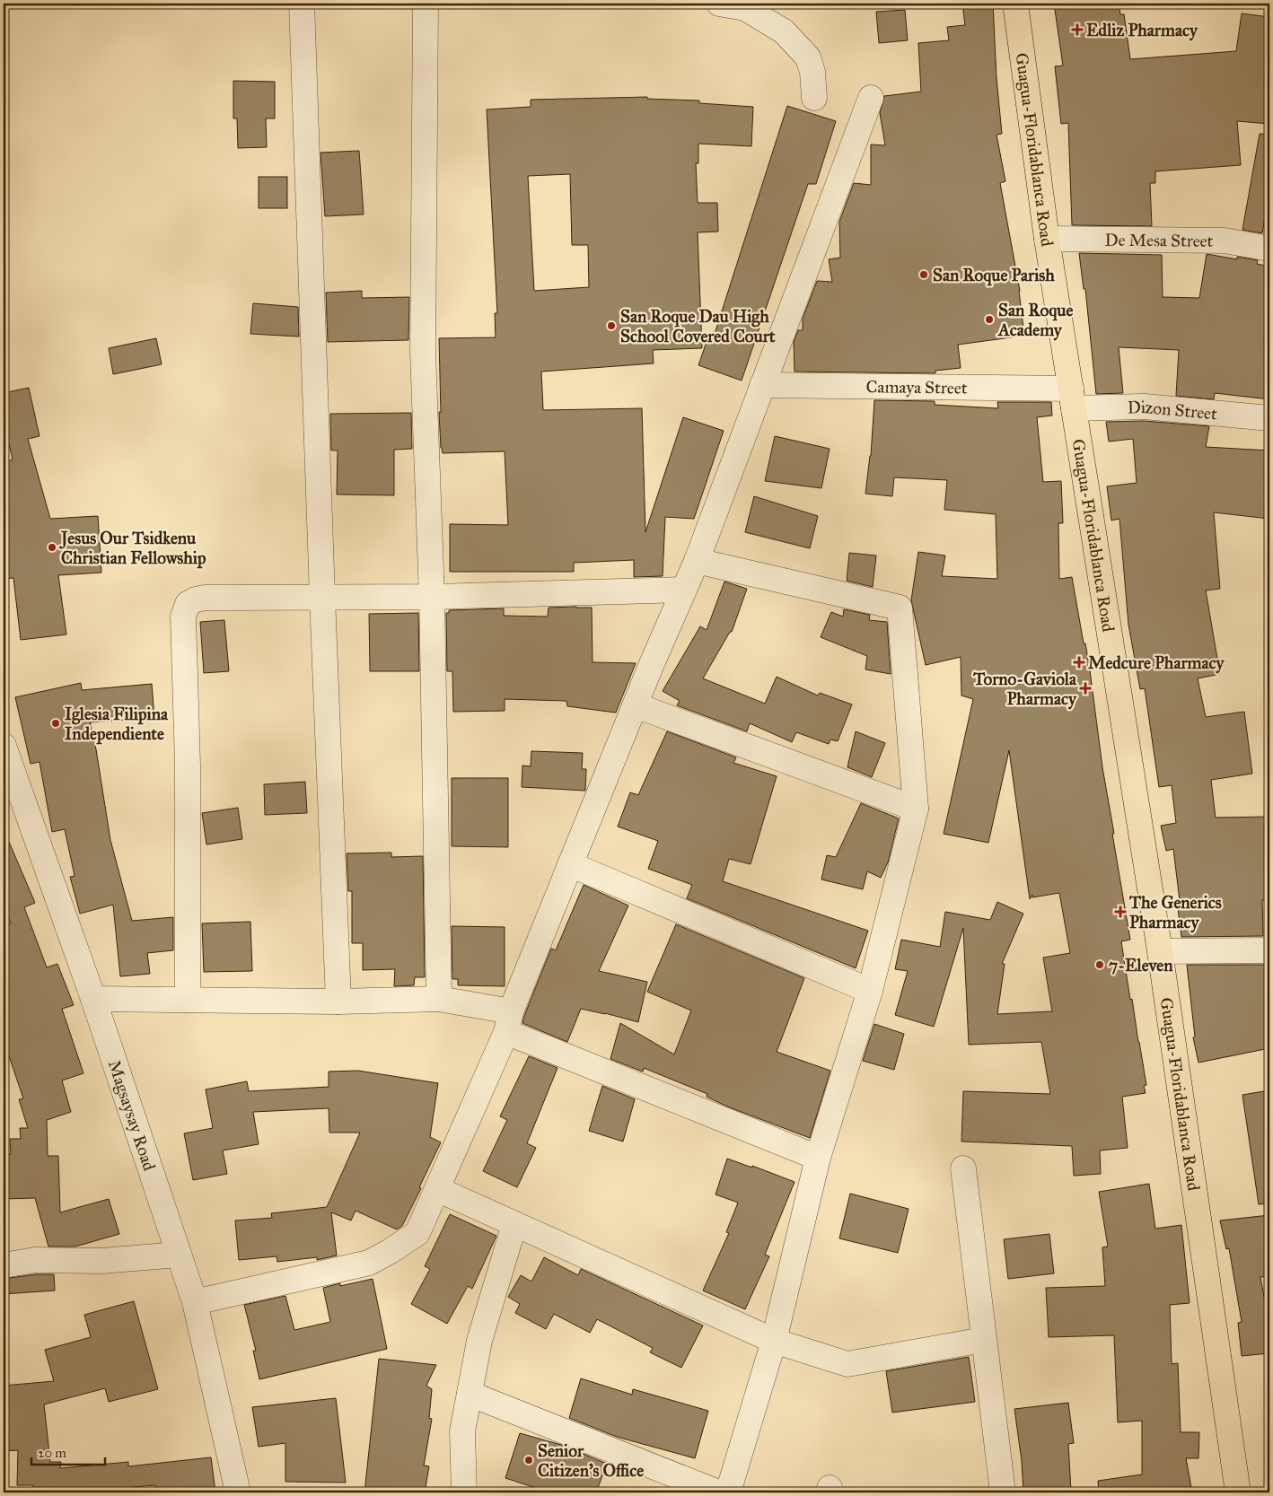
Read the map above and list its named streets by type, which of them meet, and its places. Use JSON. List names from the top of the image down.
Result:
{
  "streets": {
    "main road": ["Guagua-Floridablanca Road"],
    "street": [
      "De Mesa Street",
      "Camaya Street",
      "Dizon Street",
      "Magsaysay Road"
    ]
  },
  "crossings": [
    ["Guagua-Floridablanca Road", "De Mesa Street"],
    ["Guagua-Floridablanca Road", "Camaya Street"],
    ["Guagua-Floridablanca Road", "Dizon Street"],
    ["Camaya Street", "Dizon Street"]
  ],
  "places": {
    "health": [
      "Edliz Pharmacy",
      "Medcure Pharmacy",
      "Torno-Gaviola Pharmacy",
      "The Generics Pharmacy"
    ],
    "other": [
      "San Roque Parish",
      "San Roque Academy",
      "San Roque Dau High School Covered Court",
      "Jesus Our Tsidkenu Christian Fellowship",
      "Iglesia Filipina Independiente",
      "7-Eleven",
      "Senior Citizen's Office"
    ]
  },
  "scale_bar": "20 m"
}
